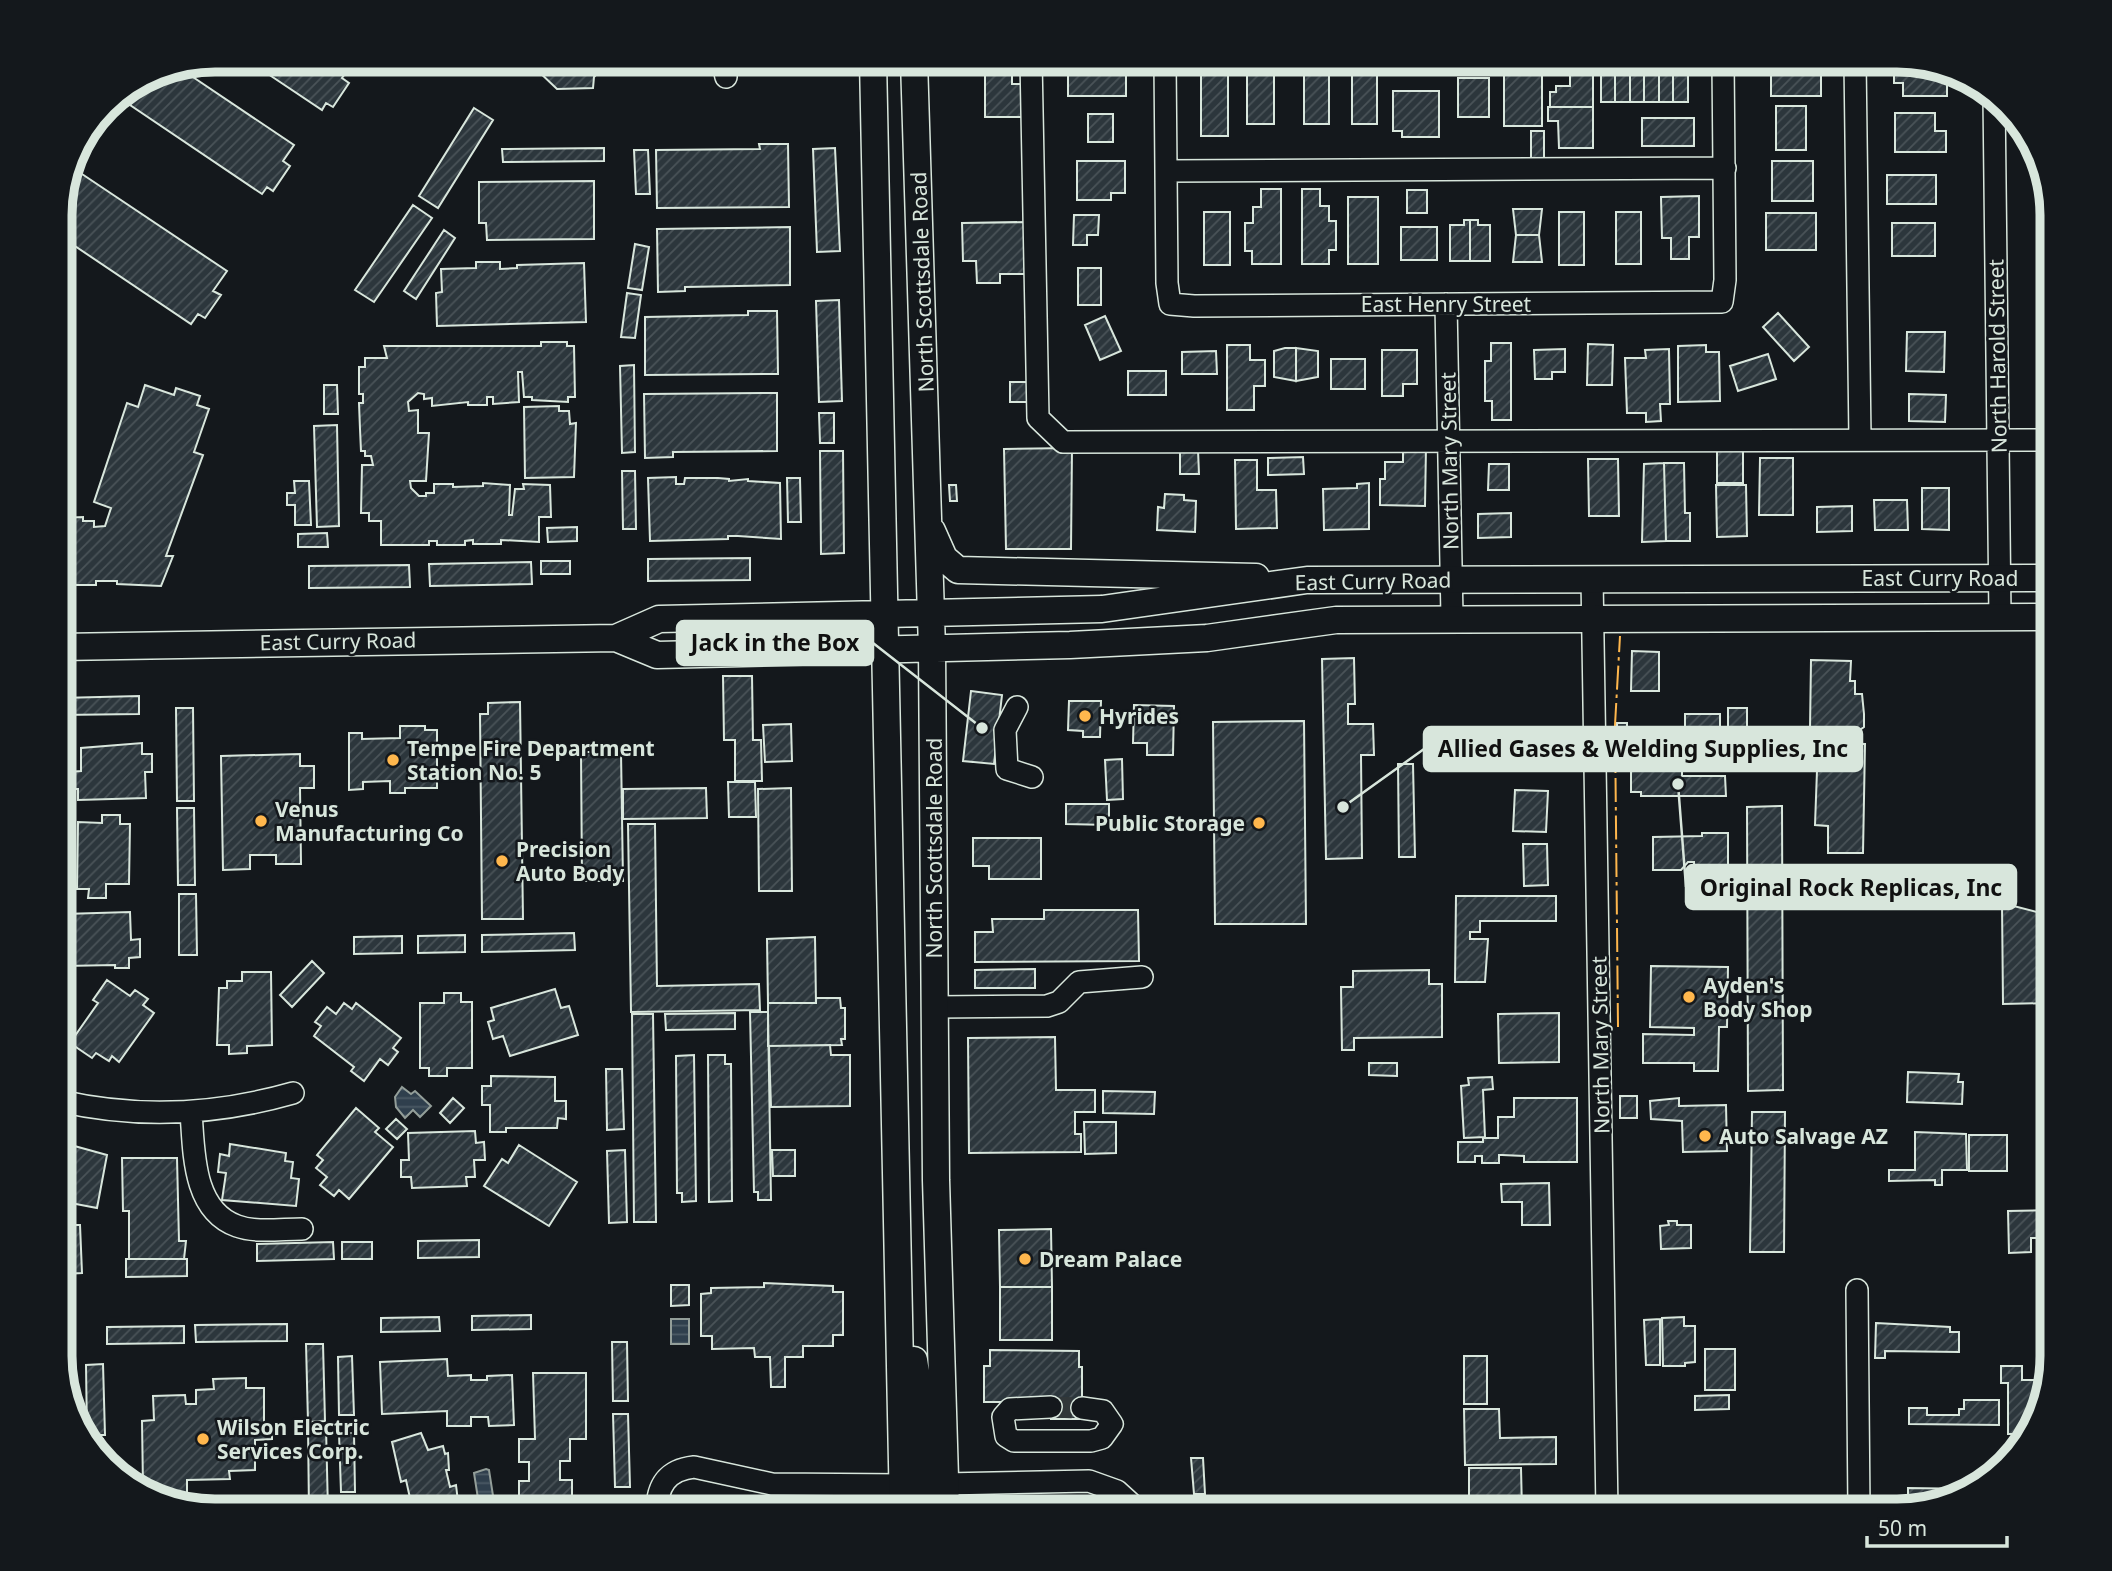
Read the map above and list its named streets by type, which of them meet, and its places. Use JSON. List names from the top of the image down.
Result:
{
  "streets": {
    "main road": ["North Scottsdale Road", "East Curry Road"],
    "street": ["East Henry Street", "North Harold Street", "North Mary Street"]
  },
  "crossings": [
    ["North Scottsdale Road", "East Curry Road"],
    ["East Henry Street", "North Mary Street"],
    ["North Harold Street", "East Curry Road"],
    ["North Mary Street", "East Curry Road"]
  ],
  "places": [
    "Hyrides",
    "Jack in the Box",
    "Tempe Fire Department Station No. 5",
    "Original Rock Replicas, Inc",
    "Allied Gases & Welding Supplies, Inc",
    "Venus Manufacturing Co",
    "Public Storage",
    "Precision Auto Body",
    "Ayden's Body Shop",
    "Auto Salvage AZ",
    "Dream Palace",
    "Wilson Electric Services Corp."
  ],
  "scale_bar": "50 m"
}
